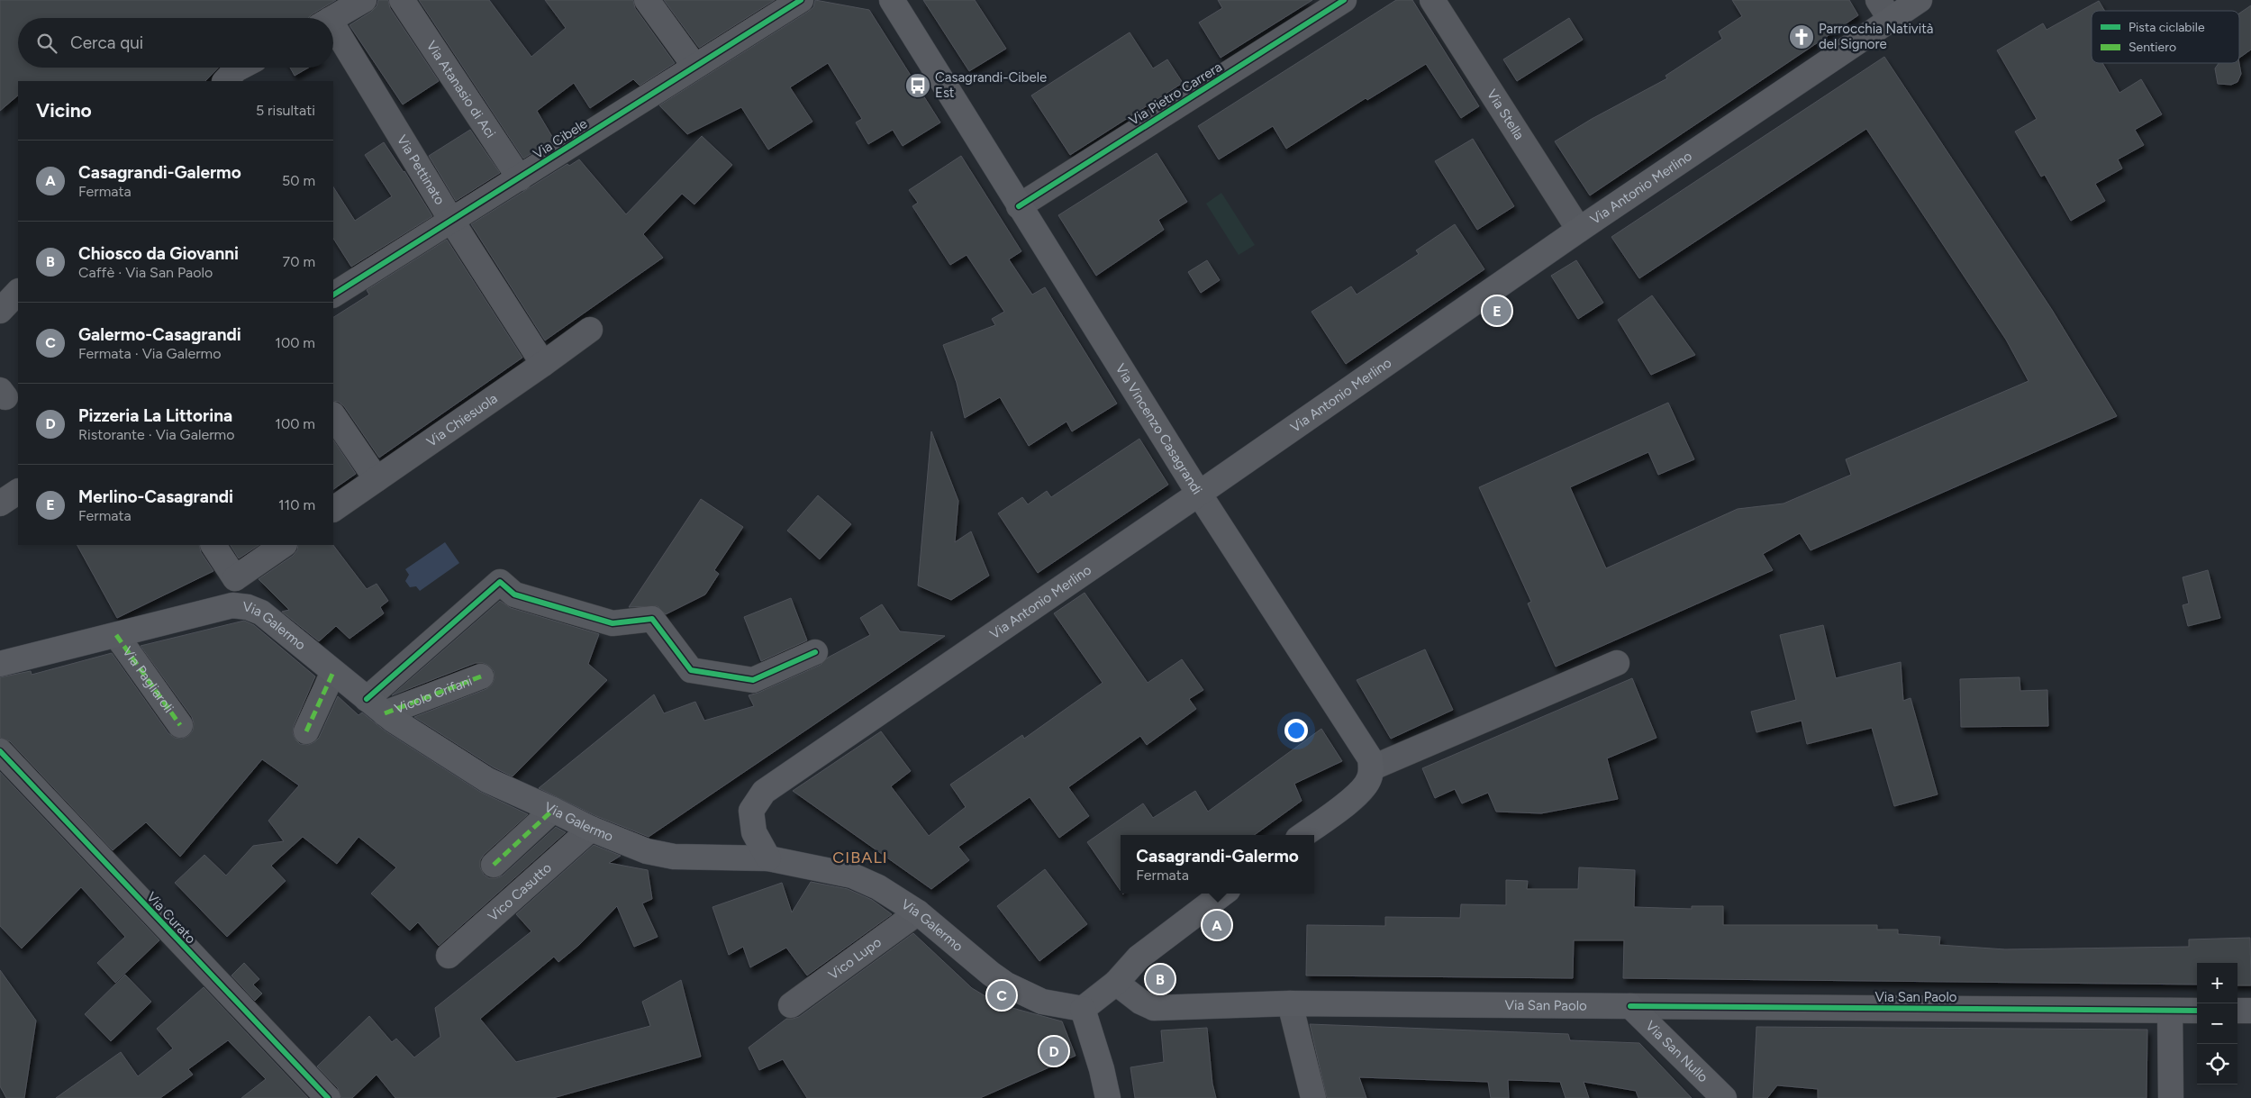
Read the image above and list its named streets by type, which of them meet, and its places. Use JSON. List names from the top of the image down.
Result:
{
  "streets": {
    "main road": [
      "Via Antonio Merlino",
      "Via Vincenzo Casagrandi",
      "Via Galermo",
      "Via San Paolo",
      "Via San Nullo"
    ],
    "street": [
      "Via Atanasio di Aci",
      "Via Pietro Carrera",
      "Via Stella",
      "Via Cibele",
      "Via Pettinato",
      "Via Chiesuola",
      "Via Pagliaroli",
      "Vicolo Crifani",
      "Vico Casutto",
      "Via Curato",
      "Vico Lupo"
    ]
  },
  "crossings": [
    ["Via Atanasio di Aci", "Via Cibele"],
    ["Via Pietro Carrera", "Via Vincenzo Casagrandi"],
    ["Via Stella", "Via Antonio Merlino"],
    ["Via Cibele", "Via Pettinato"],
    ["Via Pettinato", "Via Chiesuola"],
    ["Via Antonio Merlino", "Via Vincenzo Casagrandi"],
    ["Via Antonio Merlino", "Via Galermo"],
    ["Via Galermo", "Via Pagliaroli"],
    ["Via Galermo", "Vicolo Crifani"],
    ["Via Galermo", "Vico Casutto"],
    ["Via Galermo", "Vico Lupo"],
    ["Via San Paolo", "Via San Nullo"]
  ],
  "districts": ["CIBALI"],
  "places": {
    "church": ["Parrocchia Natività del Signore"],
    "bus stop": ["Casagrandi-Cibele Est"]
  },
  "legend": ["Pista ciclabile", "Sentiero"],
  "page": {
    "search": "Cerca qui",
    "heading": ["Vicino", "5 risultati"],
    "list": [
      {
        "mark": "A",
        "name": "Casagrandi-Galermo",
        "note": "Fermata",
        "value": "50 m"
      },
      {
        "mark": "B",
        "name": "Chiosco da Giovanni",
        "note": "Caffè · Via San Paolo",
        "value": "70 m"
      },
      {
        "mark": "C",
        "name": "Galermo-Casagrandi",
        "note": "Fermata · Via Galermo",
        "value": "100 m"
      },
      {
        "mark": "D",
        "name": "Pizzeria La Littorina",
        "note": "Ristorante · Via Galermo",
        "value": "100 m"
      },
      {
        "mark": "E",
        "name": "Merlino-Casagrandi",
        "note": "Fermata",
        "value": "110 m"
      }
    ],
    "pins": [
      "E",
      "A",
      "B",
      "C",
      "D"
    ],
    "popup": ["Casagrandi-Galermo", "Fermata"],
    "map_buttons": ["+", "−"]
  }
}
